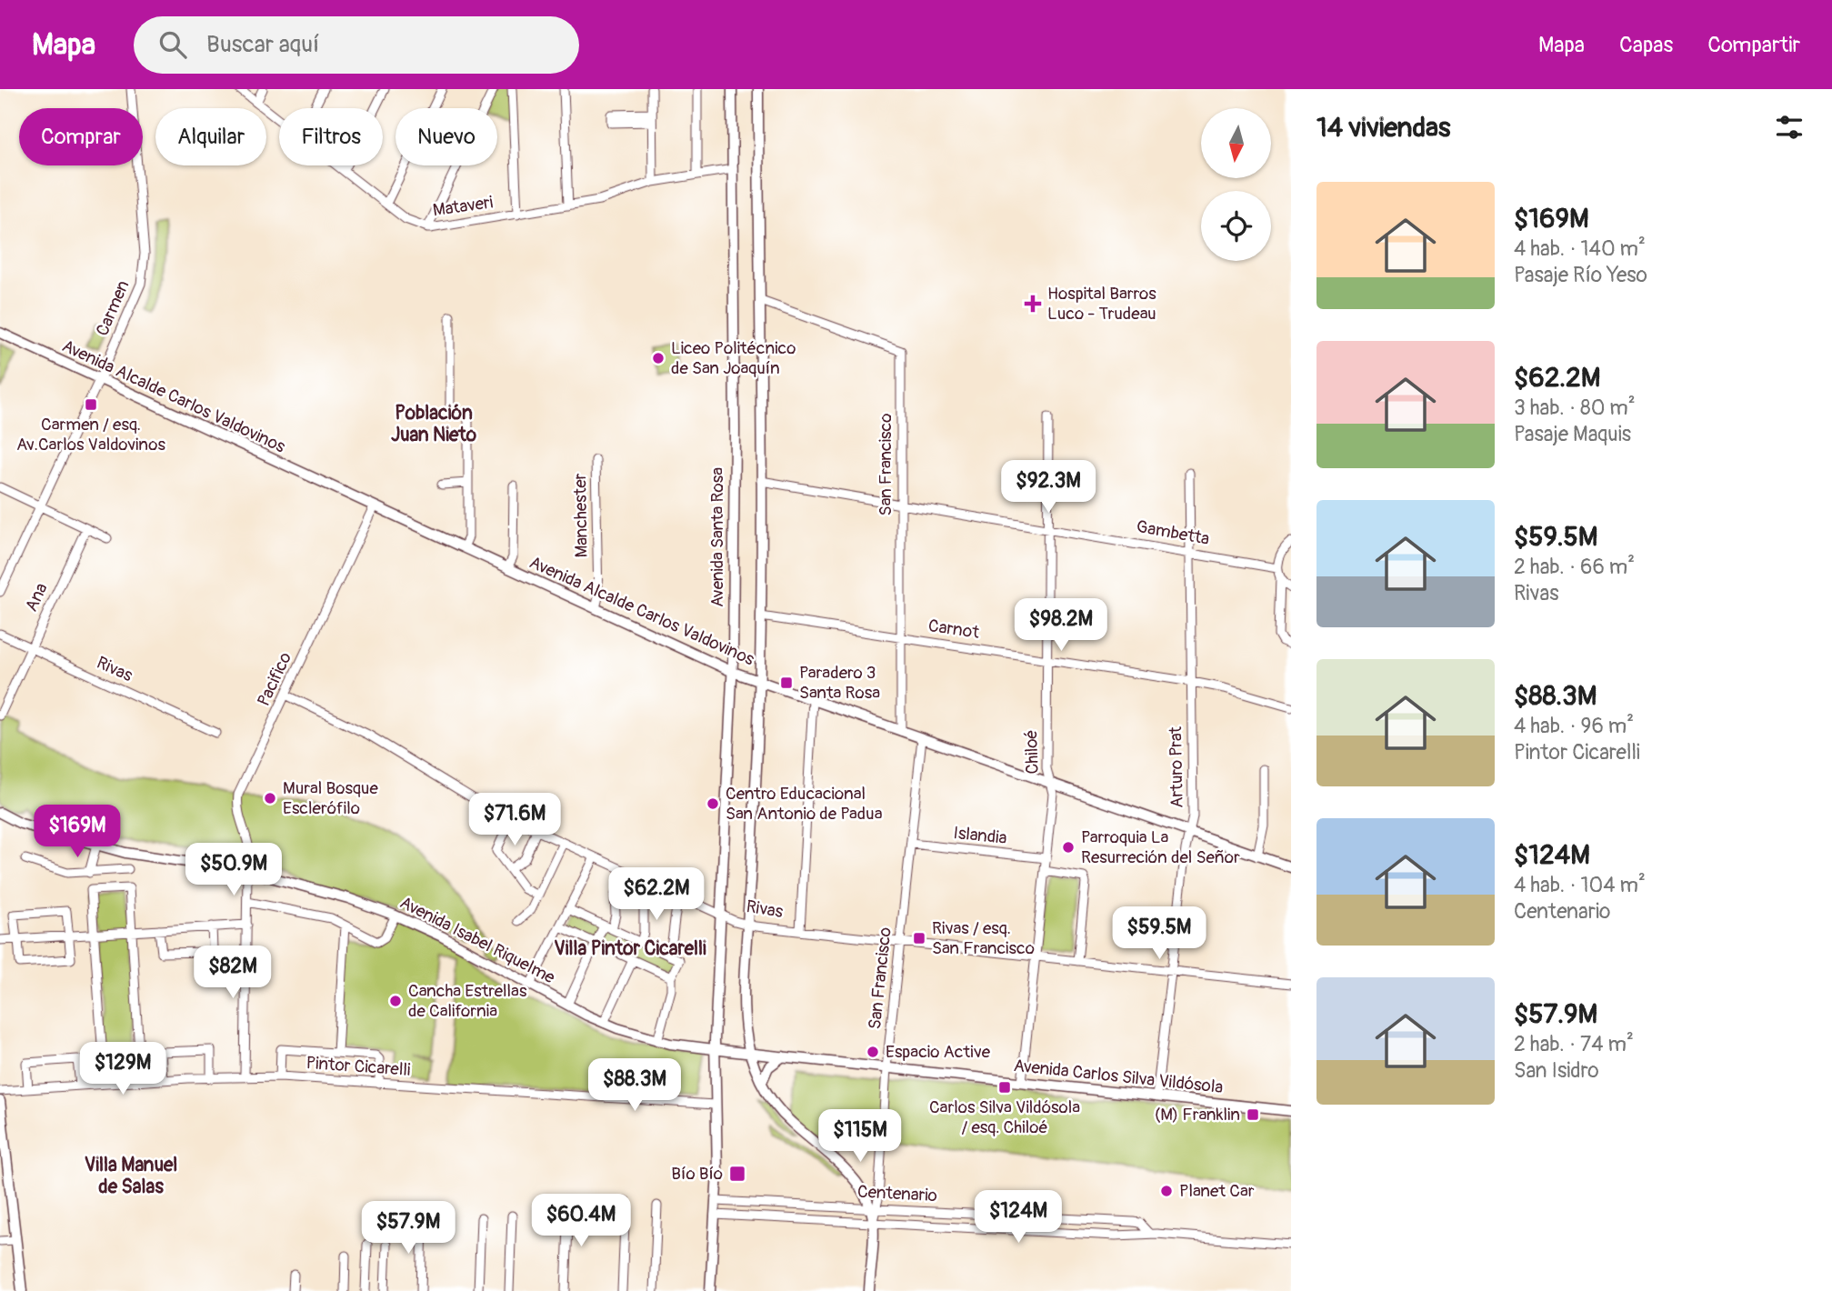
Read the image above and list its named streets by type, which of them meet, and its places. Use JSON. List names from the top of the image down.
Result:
{
  "streets": {
    "main road": [
      "Avenida Alcalde Carlos Valdovinos",
      "San Francisco",
      "Avenida Santa Rosa",
      "Avenida Isabel Riquelme",
      "Avenida Carlos Silva Vildósola"
    ],
    "street": [
      "Mataveri",
      "Carmen",
      "Manchester",
      "Gambetta",
      "Ana",
      "Carnot",
      "Rivas",
      "Pacifico",
      "Chiloé",
      "Arturo Prat",
      "Islandia",
      "Pintor Cicarelli",
      "Centenario"
    ]
  },
  "crossings": [
    ["Mataveri", "Avenida Santa Rosa"],
    ["Carmen", "Avenida Alcalde Carlos Valdovinos"],
    ["Avenida Alcalde Carlos Valdovinos", "San Francisco"],
    ["Avenida Alcalde Carlos Valdovinos", "Manchester"],
    ["Avenida Alcalde Carlos Valdovinos", "Avenida Santa Rosa"],
    ["Avenida Alcalde Carlos Valdovinos", "Pacifico"],
    ["Avenida Alcalde Carlos Valdovinos", "Chiloé"],
    ["Avenida Alcalde Carlos Valdovinos", "Arturo Prat"],
    ["San Francisco", "Gambetta"],
    ["San Francisco", "Carnot"],
    ["San Francisco", "Rivas"],
    ["San Francisco", "Islandia"],
    ["San Francisco", "Avenida Carlos Silva Vildósola"],
    ["San Francisco", "Centenario"],
    ["Gambetta", "Chiloé"],
    ["Gambetta", "Arturo Prat"],
    ["Avenida Santa Rosa", "Rivas"],
    ["Avenida Santa Rosa", "Avenida Isabel Riquelme"],
    ["Avenida Santa Rosa", "Pintor Cicarelli"],
    ["Avenida Santa Rosa", "Avenida Carlos Silva Vildósola"],
    ["Avenida Santa Rosa", "Centenario"],
    ["Ana", "Rivas"],
    ["Carnot", "Chiloé"],
    ["Carnot", "Arturo Prat"],
    ["Rivas", "Pacifico"],
    ["Rivas", "Chiloé"],
    ["Rivas", "Arturo Prat"],
    ["Pacifico", "Avenida Isabel Riquelme"],
    ["Pacifico", "Pintor Cicarelli"],
    ["Chiloé", "Islandia"],
    ["Chiloé", "Avenida Carlos Silva Vildósola"],
    ["Arturo Prat", "Avenida Carlos Silva Vildósola"],
    ["Avenida Isabel Riquelme", "Avenida Carlos Silva Vildósola"]
  ],
  "districts": ["Población Juan Nieto", "Villa Pintor Cicarelli", "Villa Manuel de Salas"],
  "places": {
    "health": ["Hospital Barros Luco - Trudeau"],
    "other": [
      "Liceo Politécnico de San Joaquín",
      "Mural Bosque Esclerófilo",
      "Centro Educacional San Antonio de Padua",
      "Parroquia La Resurreción del Señor",
      "Cancha Estrellas de California",
      "Espacio Active",
      "Planet Car"
    ],
    "transit": [
      "Carmen / esq. Av.Carlos Valdovinos",
      "Paradero 3 Santa Rosa",
      "Rivas / esq. San Francisco",
      "Carlos Silva Vildósola / esq. Chiloé",
      "(M) Franklin",
      "Bío Bío"
    ]
  },
  "north": "bottom",
  "page": {
    "header": "Mapa",
    "search": "Buscar aquí",
    "nav": ["Mapa", "Capas", "Compartir"],
    "heading": "14 viviendas",
    "chip": [
      "Comprar",
      "Alquilar",
      "Filtros",
      "Nuevo"
    ],
    "list": [
      {
        "name": "$169M",
        "note": "4 hab. · 140 m² · Pasaje Río Yeso"
      },
      {
        "name": "$62.2M",
        "note": "3 hab. · 80 m² · Pasaje Maquis"
      },
      {
        "name": "$59.5M",
        "note": "2 hab. · 66 m² · Rivas"
      },
      {
        "name": "$88.3M",
        "note": "4 hab. · 96 m² · Pintor Cicarelli"
      },
      {
        "name": "$124M",
        "note": "4 hab. · 104 m² · Centenario"
      },
      {
        "name": "$57.9M",
        "note": "2 hab. · 74 m² · San Isidro"
      }
    ],
    "price": [
      "$92.3M",
      "$98.2M",
      "$71.6M",
      "$169M",
      "$50.9M",
      "$62.2M",
      "$59.5M",
      "$82M",
      "$129M",
      "$88.3M",
      "$115M",
      "$124M",
      "$60.4M",
      "$57.9M"
    ]
  }
}
